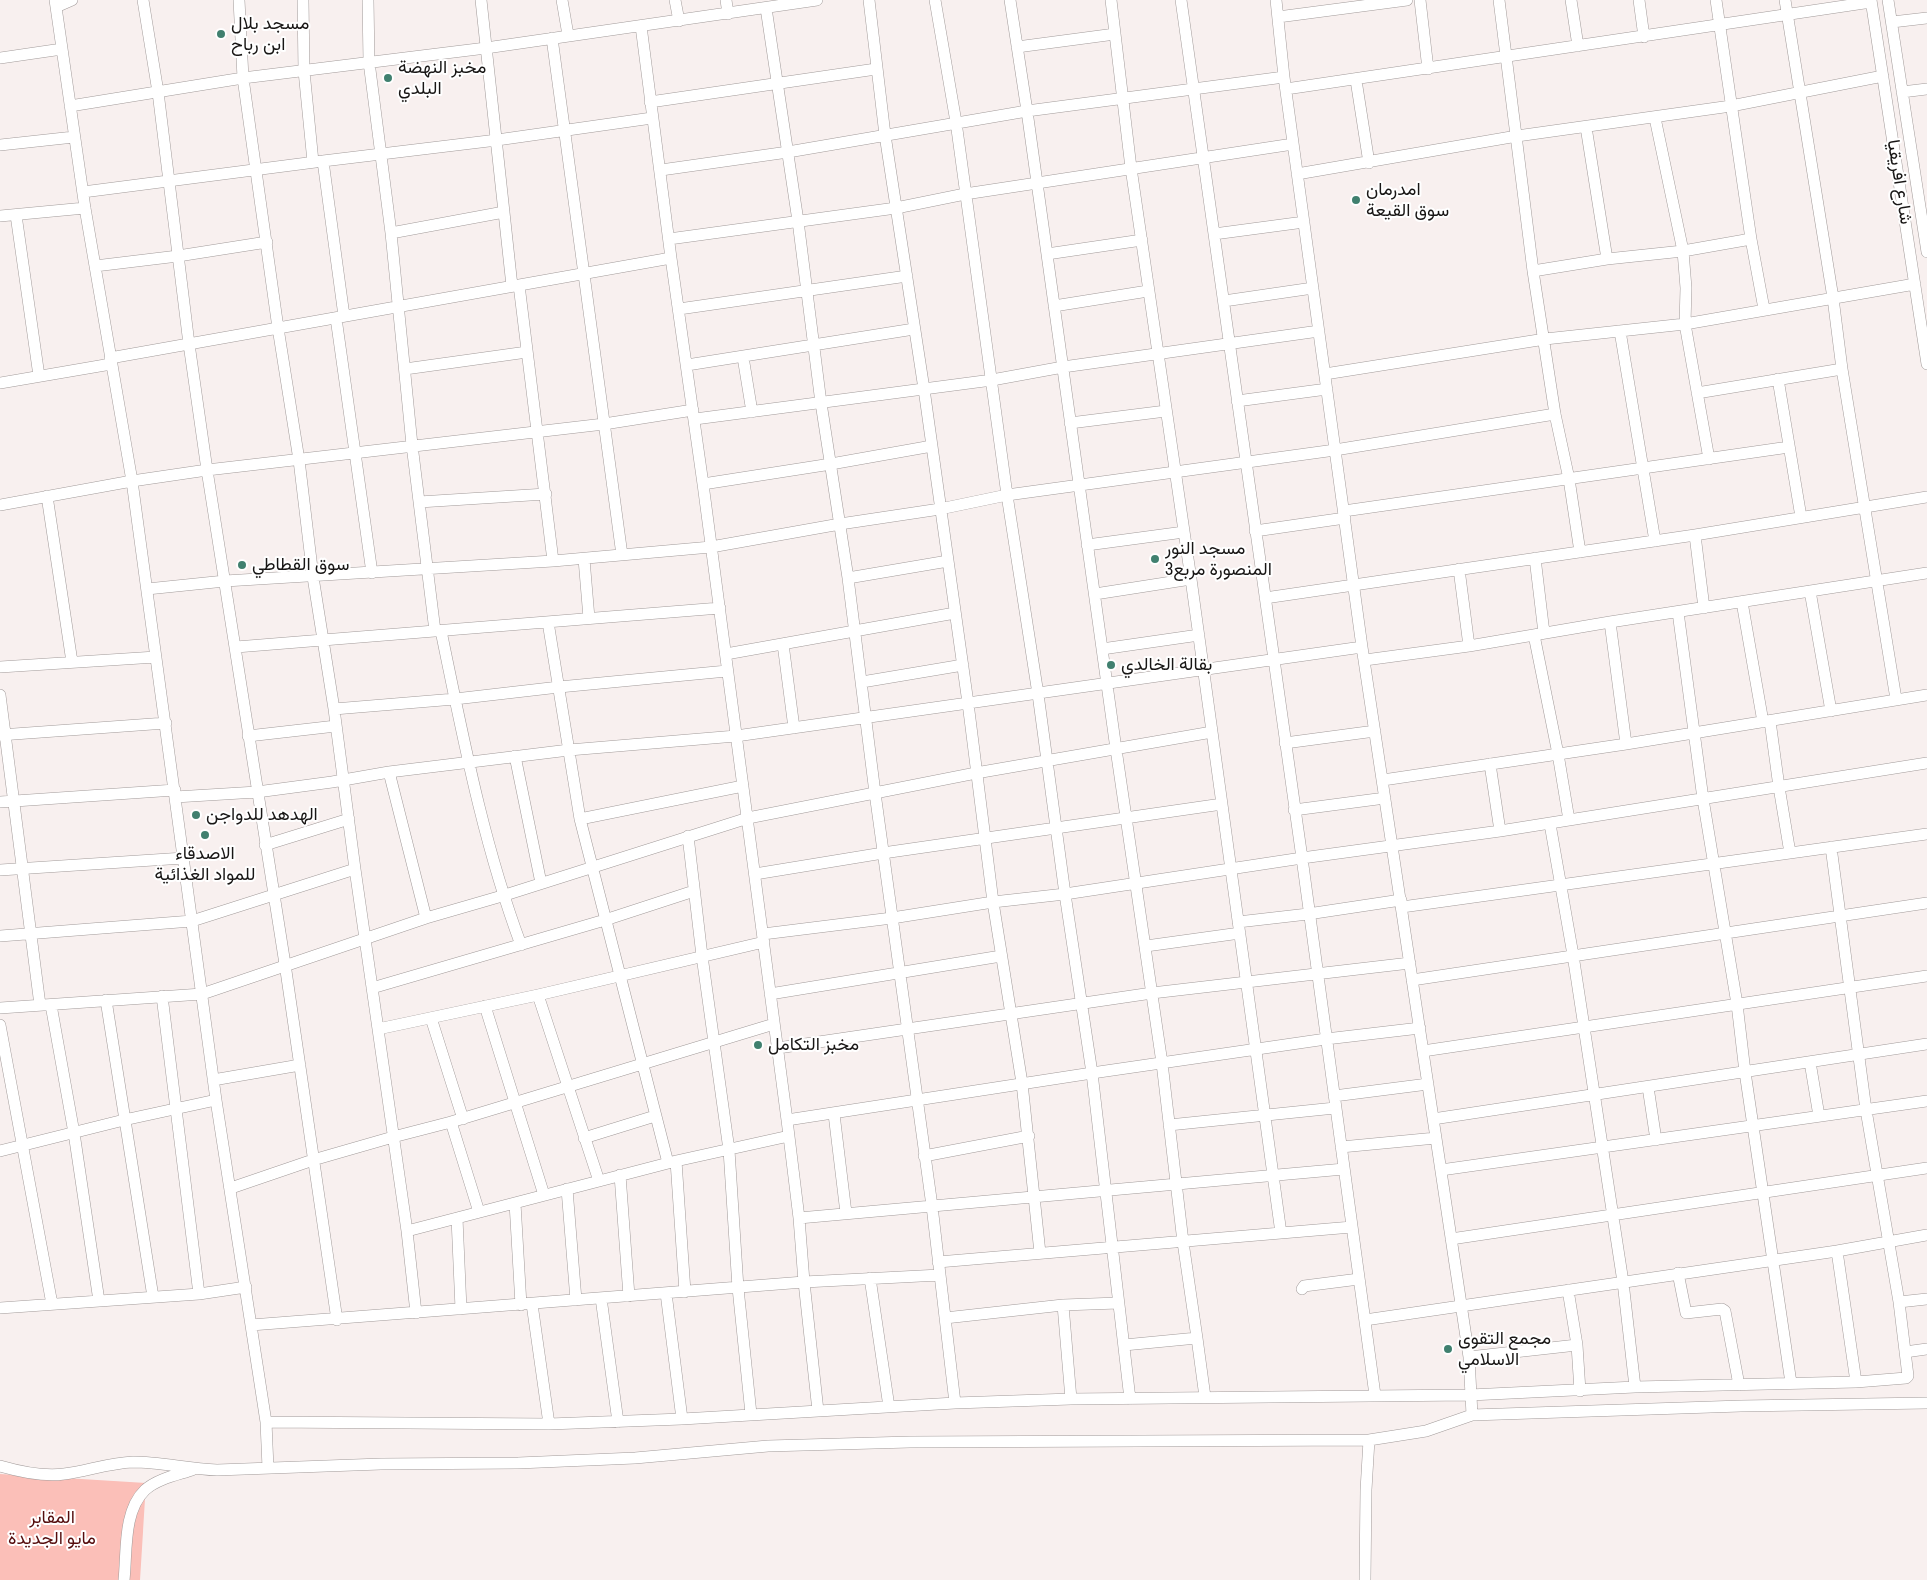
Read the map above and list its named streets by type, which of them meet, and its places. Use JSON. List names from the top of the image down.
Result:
{
  "streets": {
    "street": ["شارع افريقيا"]
  },
  "parks": ["المقابر مايو الجديدة"],
  "places": [
    "مسجد بلال ابن رباح",
    "مخبز النهضة البلدي",
    "امدرمان سوق القيعة",
    "مسجد النور المنصورة مربع3",
    "سوق القطاطي",
    "بقالة الخالدي",
    "الهدهد للدواجن",
    "الاصدقاء للمواد الغذائية",
    "مخبز التكامل",
    "مجمع التقوى الاسلامي"
  ]
}
